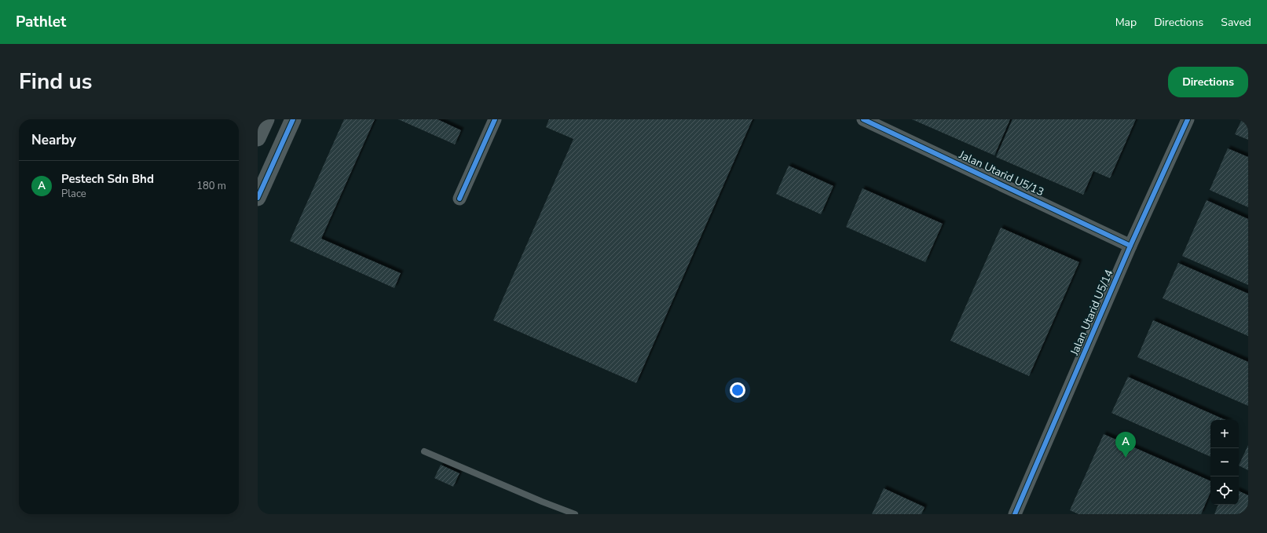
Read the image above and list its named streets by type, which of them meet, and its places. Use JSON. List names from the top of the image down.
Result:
{
  "streets": {
    "street": ["Jalan Utarid U5/13", "Jalan Utarid U5/14"]
  },
  "crossings": [
    ["Jalan Utarid U5/13", "Jalan Utarid U5/14"]
  ],
  "page": {
    "header": "Pathlet",
    "nav": ["Map", "Directions", "Saved"],
    "title": "Find us",
    "buttons": "Directions",
    "heading": "Nearby",
    "list": [
      {
        "mark": "A",
        "name": "Pestech Sdn Bhd",
        "note": "Place",
        "value": "180 m"
      }
    ],
    "map_buttons": ["+", "−"],
    "pins": "A"
  }
}
